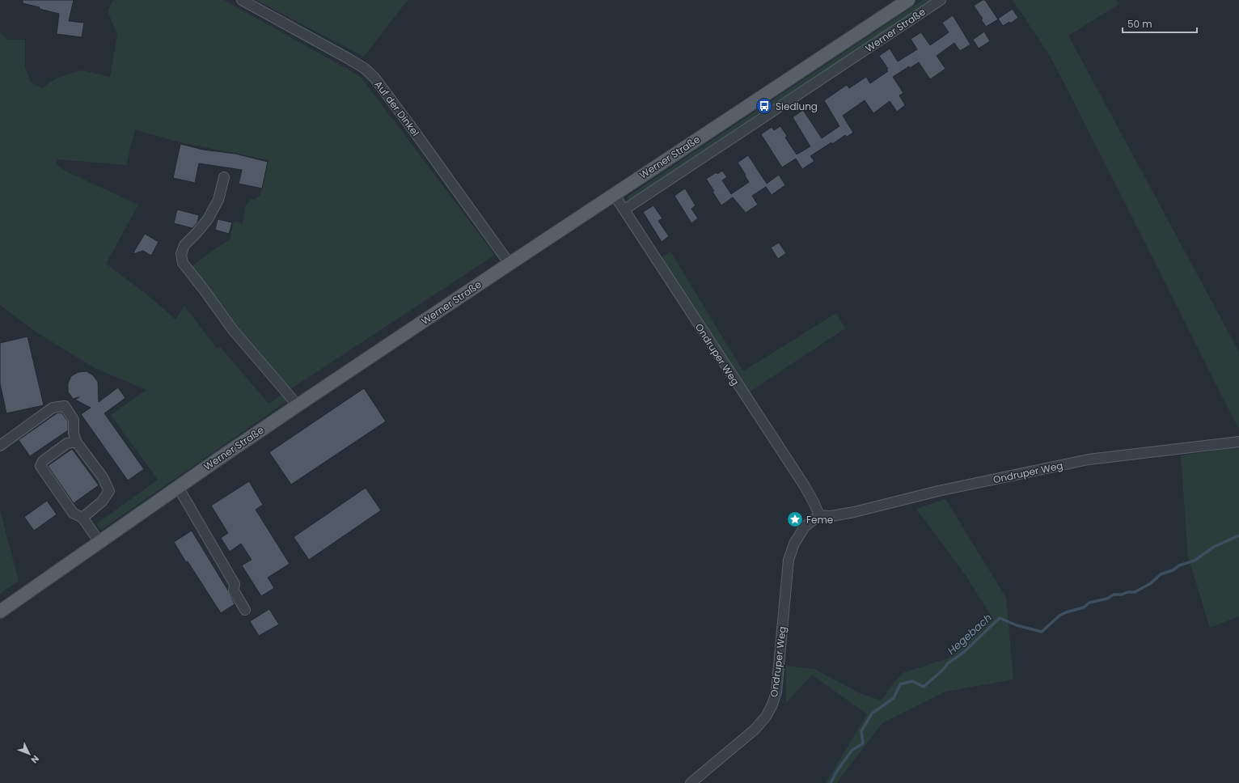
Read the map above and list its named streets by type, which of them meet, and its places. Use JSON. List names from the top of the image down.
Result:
{
  "streets": {
    "main road": ["Werner Straße"],
    "street": ["Auf der Dinkel", "Ondruper Weg"]
  },
  "crossings": [
    ["Werner Straße", "Auf der Dinkel"],
    ["Werner Straße", "Ondruper Weg"]
  ],
  "water": ["Hegebach"],
  "places": {
    "bus stop": ["Siedlung"],
    "place": ["Feme"]
  },
  "scale_bar": "50 m",
  "north": "bottom right"
}
